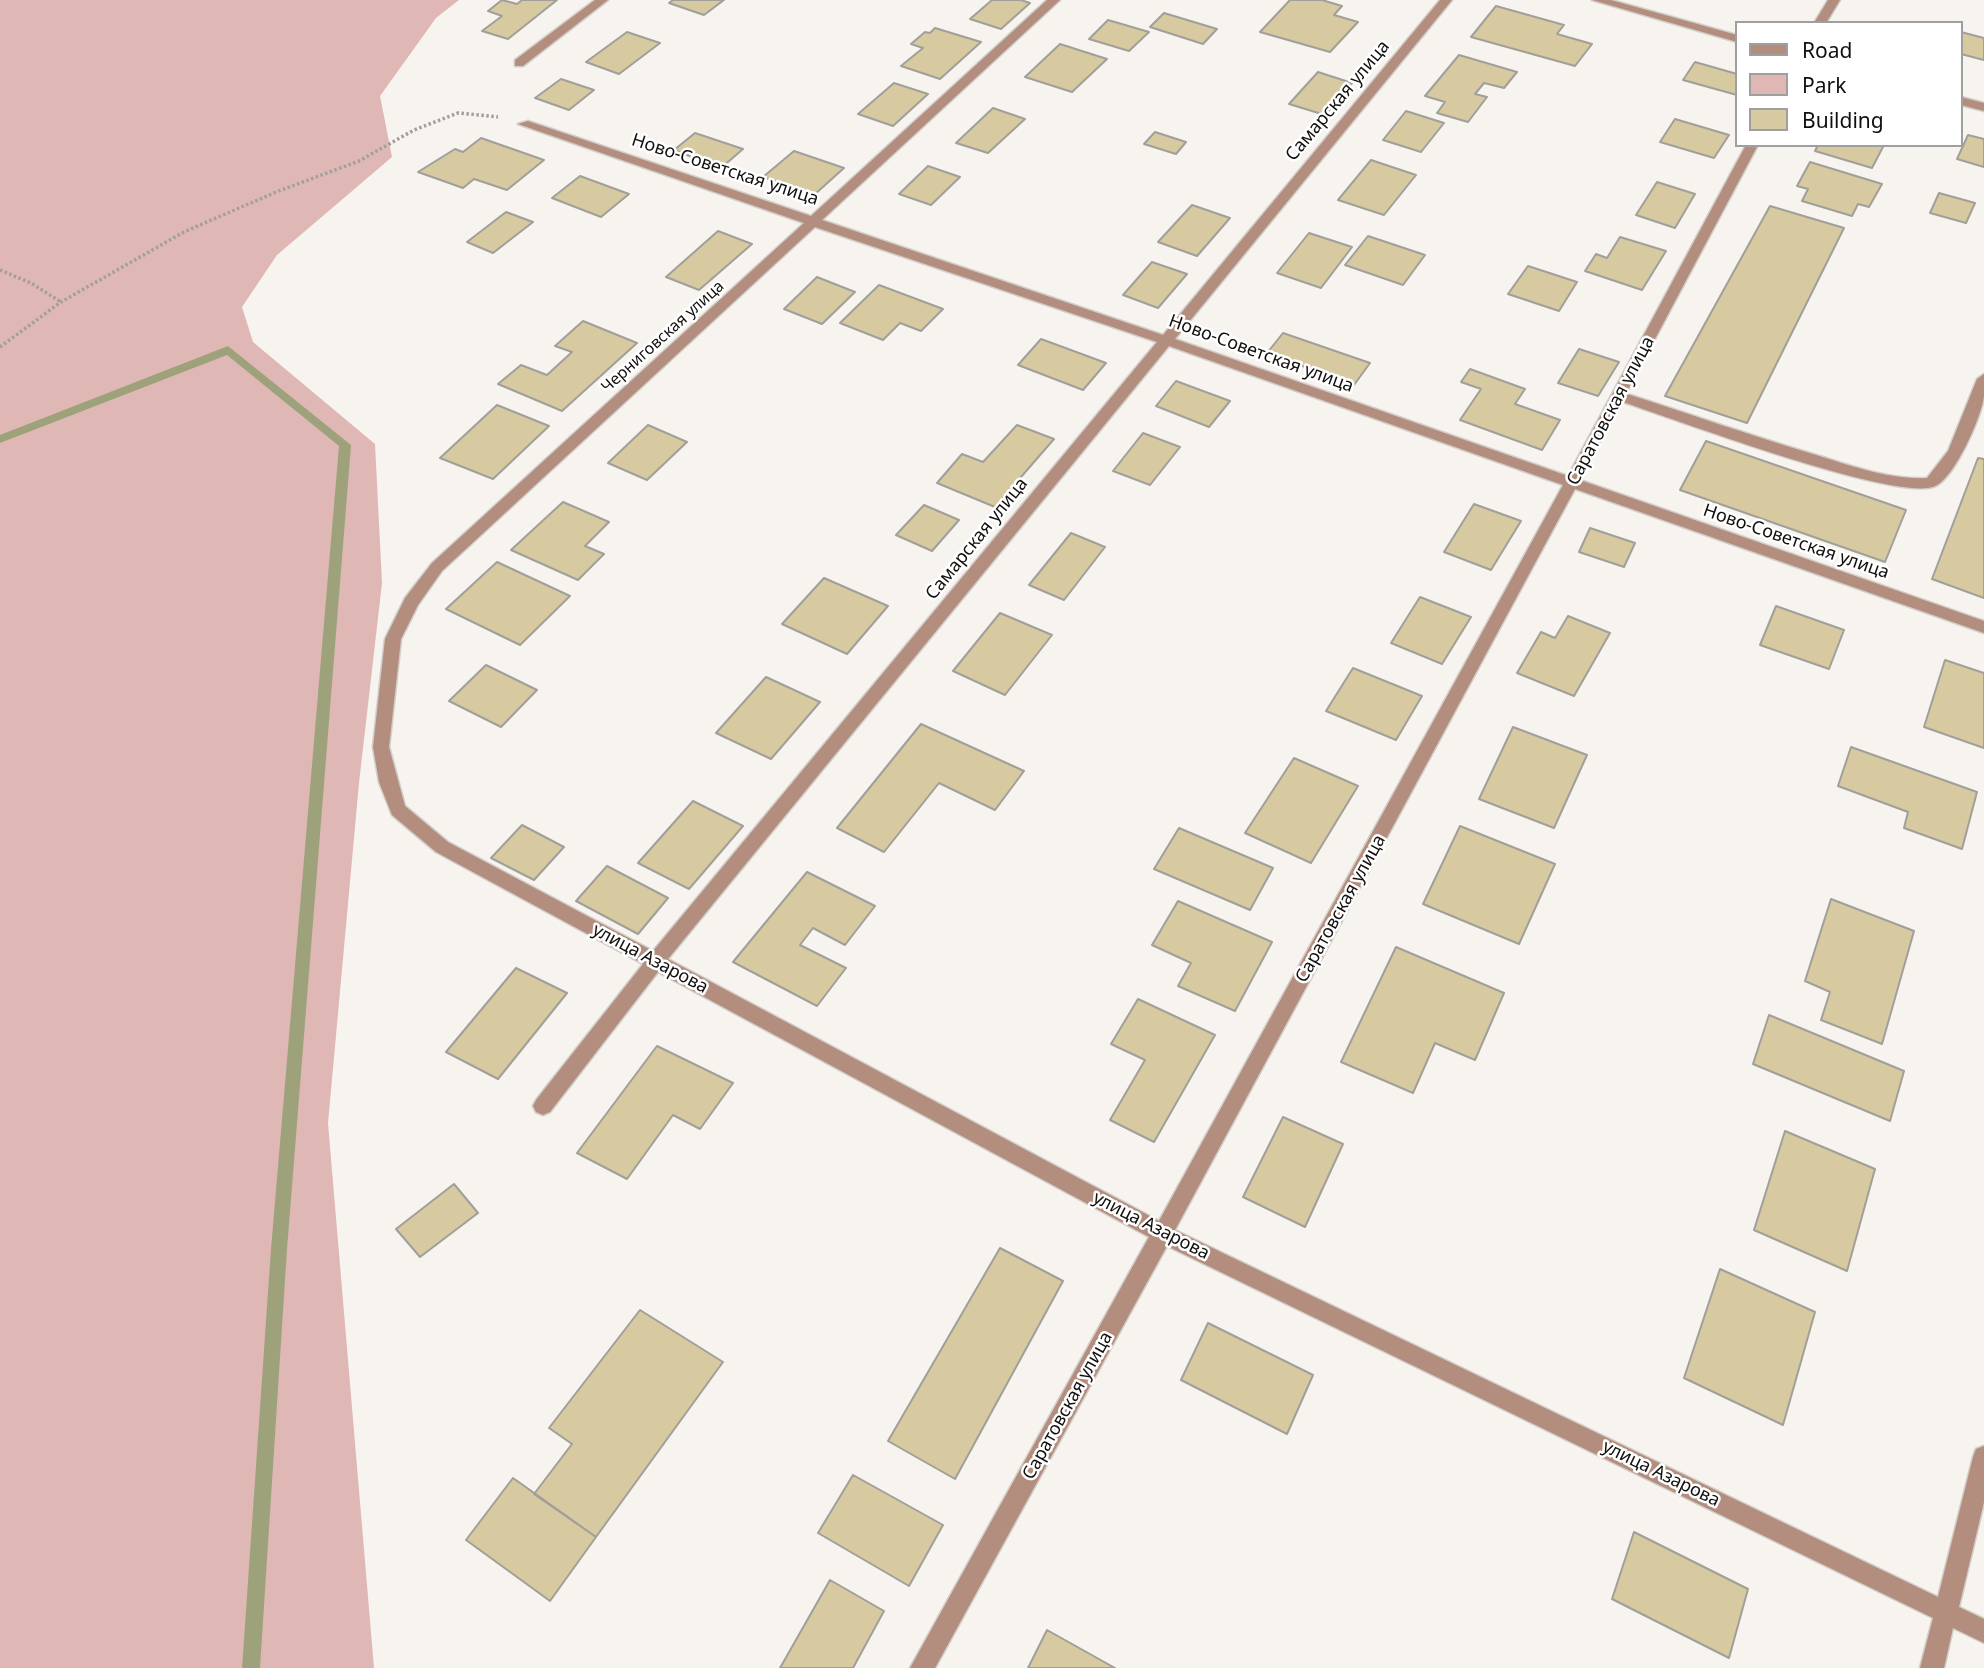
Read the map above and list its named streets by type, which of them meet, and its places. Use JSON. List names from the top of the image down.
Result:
{
  "streets": {
    "street": [
      "Самарская улица",
      "Ново-Советская улица",
      "Черниговская улица",
      "Саратовская улица",
      "улица Азарова"
    ]
  },
  "crossings": [
    ["Самарская улица", "Ново-Советская улица"],
    ["Самарская улица", "улица Азарова"],
    ["Ново-Советская улица", "Черниговская улица"],
    ["Ново-Советская улица", "Саратовская улица"],
    ["Черниговская улица", "улица Азарова"],
    ["Саратовская улица", "улица Азарова"]
  ],
  "legend": ["Road", "Park", "Building"]
}
